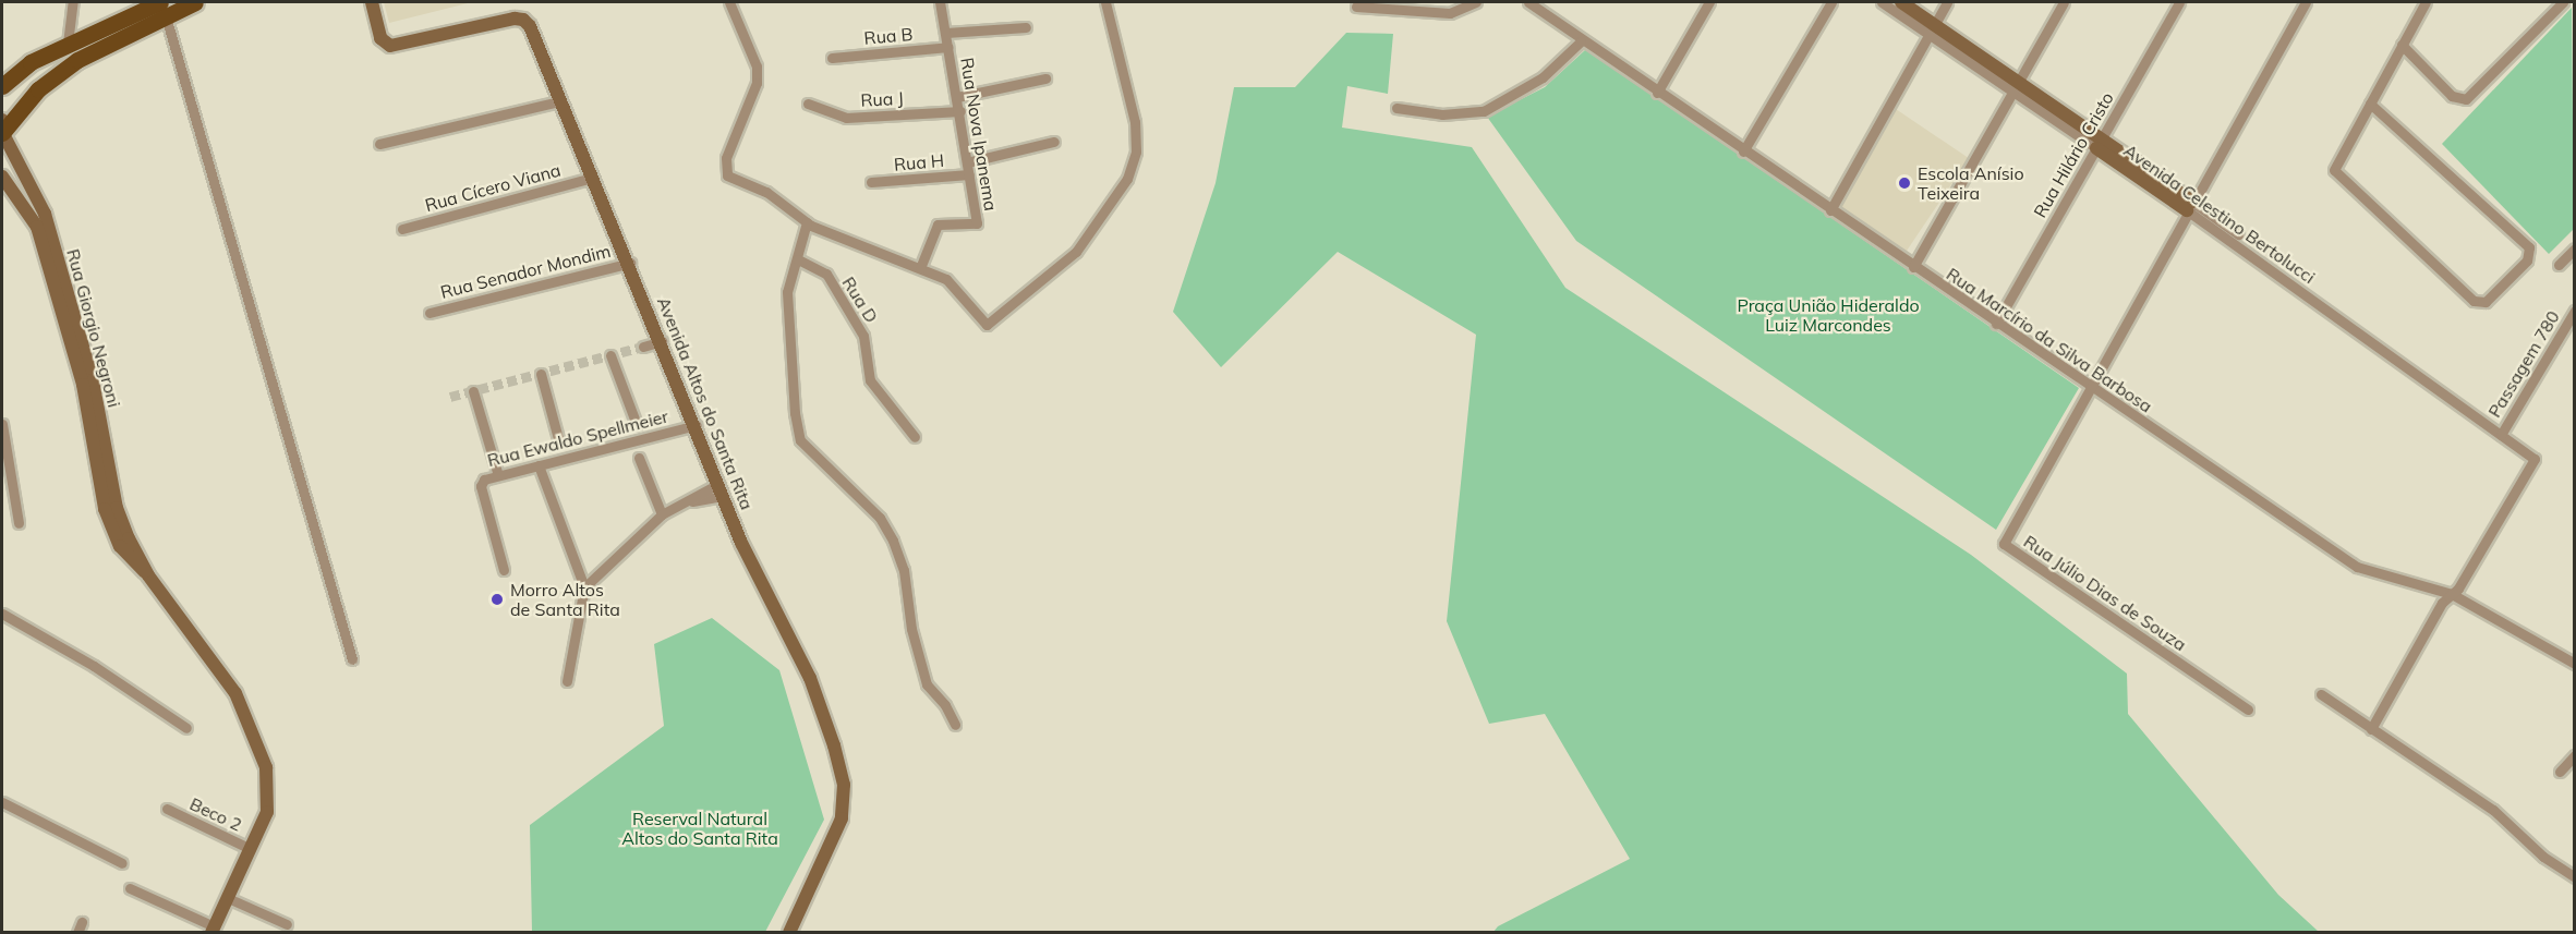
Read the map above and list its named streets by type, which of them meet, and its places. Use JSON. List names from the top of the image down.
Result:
{
  "streets": {
    "street": [
      "Rua B",
      "Rua J",
      "Rua Nova Ipanema",
      "Rua Hilário Cristo",
      "Rua H",
      "Rua Cícero Viana",
      "Avenida Celestino Bertolucci",
      "Rua Senador Mondim",
      "Rua D",
      "Rua Giorgio Negroni",
      "Rua Marcírio da Silva Barbosa",
      "Passagem 780",
      "Avenida Altos do Santa Rita",
      "Rua Ewaldo Spellmeier",
      "Rua Júlio Dias de Souza",
      "Beco 2"
    ]
  },
  "crossings": [
    ["Rua B", "Rua Nova Ipanema"],
    ["Rua J", "Rua Nova Ipanema"],
    ["Rua Nova Ipanema", "Rua H"],
    ["Rua Hilário Cristo", "Avenida Celestino Bertolucci"],
    ["Rua Hilário Cristo", "Rua Marcírio da Silva Barbosa"],
    ["Rua Cícero Viana", "Avenida Altos do Santa Rita"],
    ["Avenida Celestino Bertolucci", "Rua Marcírio da Silva Barbosa"],
    ["Avenida Celestino Bertolucci", "Passagem 780"],
    ["Avenida Celestino Bertolucci", "Rua Júlio Dias de Souza"],
    ["Rua Senador Mondim", "Avenida Altos do Santa Rita"],
    ["Rua Giorgio Negroni", "Beco 2"],
    ["Rua Marcírio da Silva Barbosa", "Rua Júlio Dias de Souza"],
    ["Avenida Altos do Santa Rita", "Rua Ewaldo Spellmeier"]
  ],
  "parks": ["Praça União Hideraldo Luiz Marcondes", "Reserval Natural Altos do Santa Rita"],
  "places": ["Escola Anísio Teixeira", "Morro Altos de Santa Rita"]
}
